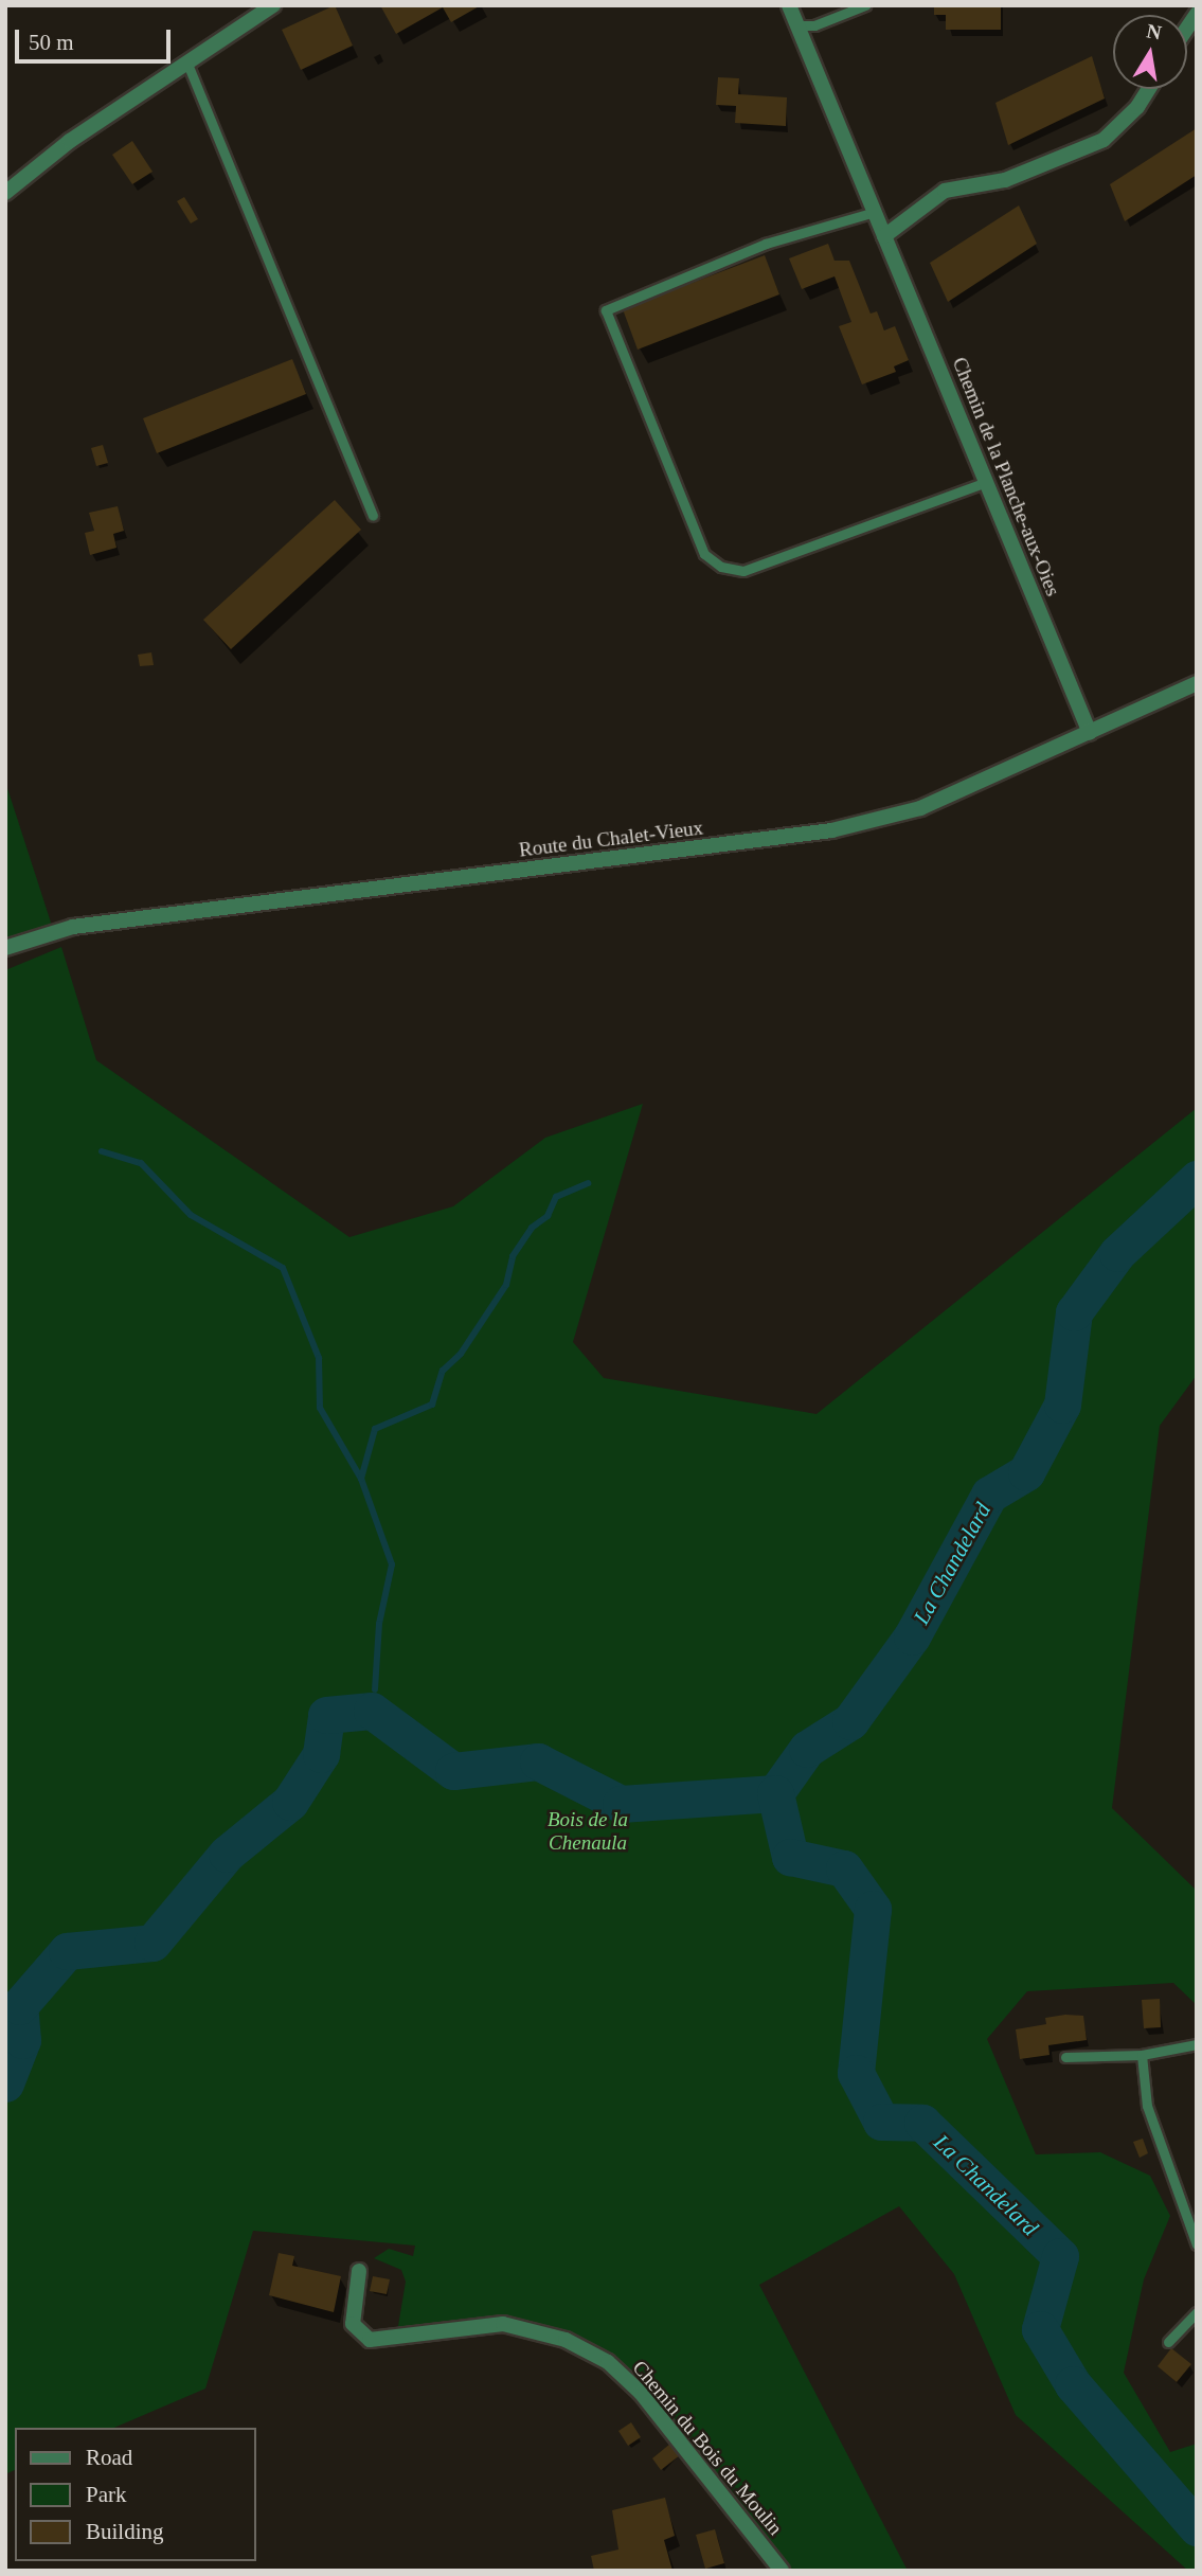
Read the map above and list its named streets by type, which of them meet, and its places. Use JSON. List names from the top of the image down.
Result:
{
  "streets": {
    "street": ["Chemin de la Planche-aux-Oies", "Route du Chalet-Vieux", "Chemin du Bois du Moulin"]
  },
  "crossings": [
    ["Chemin de la Planche-aux-Oies", "Route du Chalet-Vieux"]
  ],
  "water": ["La Chandelard"],
  "parks": ["Bois de la Chenaula"],
  "legend": ["Road", "Park", "Building"],
  "scale_bar": "50 m",
  "north": "top"
}
